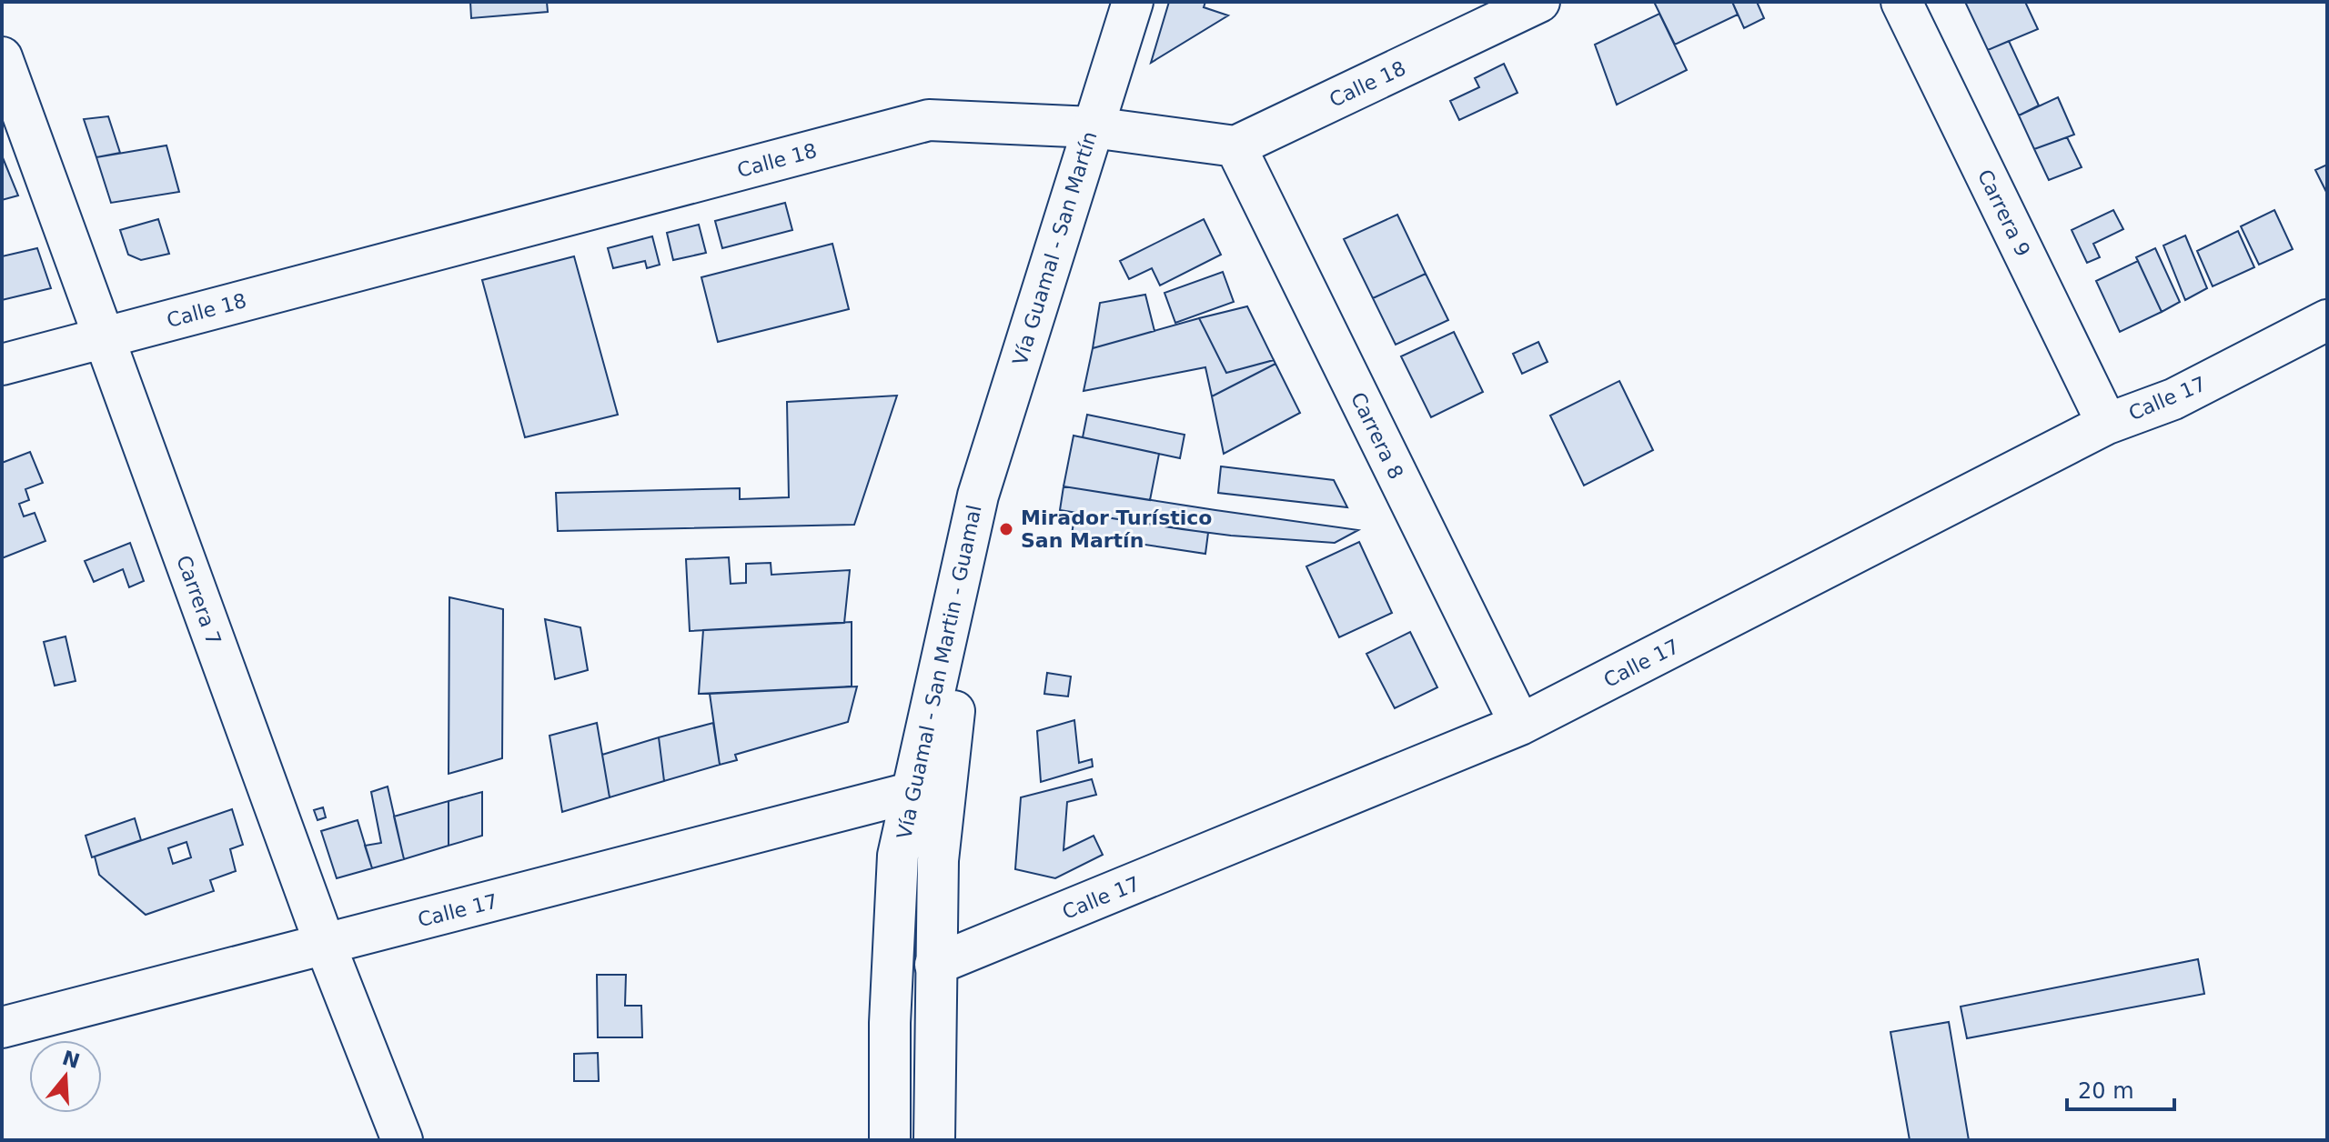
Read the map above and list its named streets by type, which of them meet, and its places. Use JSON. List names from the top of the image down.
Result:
{
  "streets": {
    "street": [
      "Calle 18",
      "Carrera 9",
      "Vía Guamal - San Martín",
      "Calle 17",
      "Carrera 8",
      "Carrera 7",
      "Vía Guamal - San Martin - Guamal"
    ]
  },
  "crossings": [
    ["Calle 18", "Vía Guamal - San Martín"],
    ["Calle 18", "Carrera 8"],
    ["Calle 18", "Carrera 7"],
    ["Carrera 9", "Calle 17"],
    ["Vía Guamal - San Martín", "Vía Guamal - San Martin - Guamal"],
    ["Calle 17", "Carrera 8"],
    ["Calle 17", "Carrera 7"],
    ["Calle 17", "Vía Guamal - San Martin - Guamal"]
  ],
  "places": ["Mirador Turístico San Martín"],
  "scale_bar": "20 m",
  "north": "top"
}
